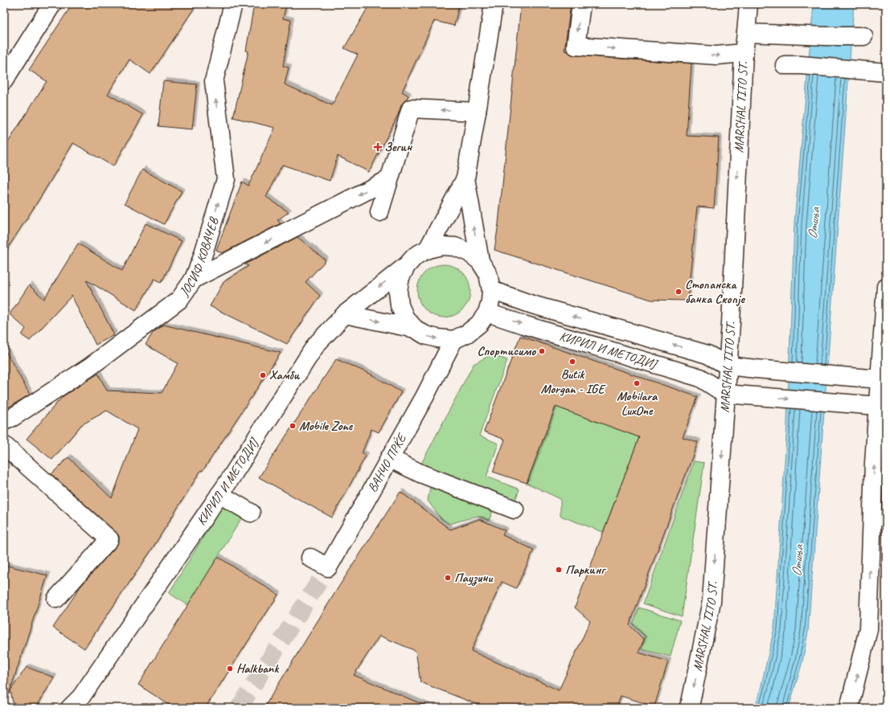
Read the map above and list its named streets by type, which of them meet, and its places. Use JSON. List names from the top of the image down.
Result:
{
  "streets": {
    "street": [
      "MARSHAL TITO ST.",
      "ЈОСИФ КОВАЧЕВ",
      "КИРИЛ И МЕТОДИЈ",
      "ВАНЧО ПРЌЕ"
    ]
  },
  "crossings": [
    ["MARSHAL TITO ST.", "КИРИЛ И МЕТОДИЈ"],
    ["КИРИЛ И МЕТОДИЈ", "ВАНЧО ПРЌЕ"]
  ],
  "one_way": ["ЈОСИФ КОВАЧЕВ"],
  "water": ["Отиња"],
  "places": {
    "health": ["Зегин"],
    "other": [
      "Стопанска банка Скопје",
      "Спортисимо",
      "Butik Morgan - IGE",
      "Хамби",
      "Mobilara LuxOne",
      "Mobile Zone",
      "Паркинг",
      "Паузини",
      "Halkbank"
    ]
  }
}
